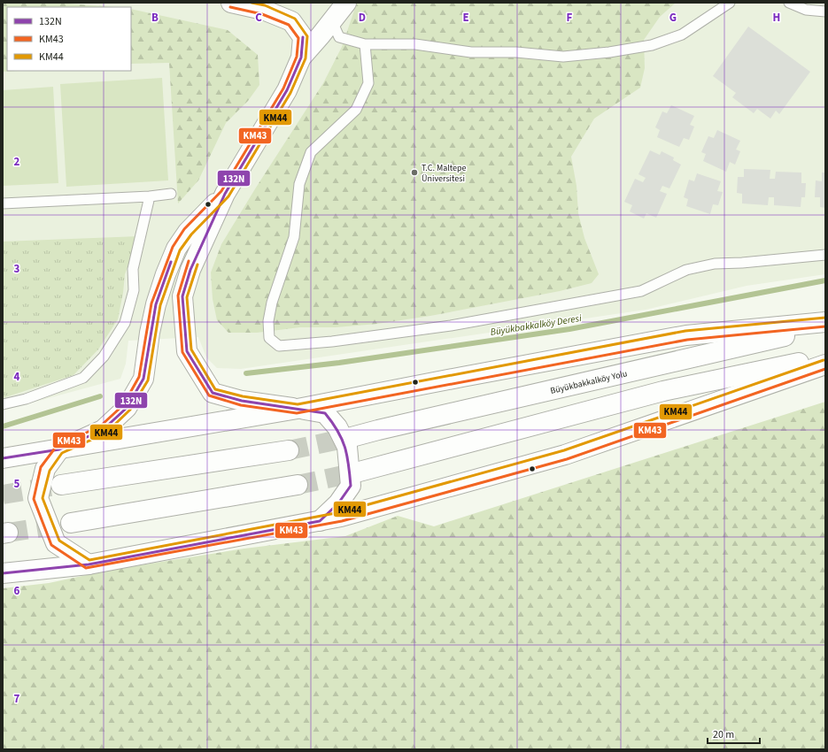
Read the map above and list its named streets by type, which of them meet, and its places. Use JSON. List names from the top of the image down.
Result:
{
  "streets": {
    "main road": ["Büyükbakkalköy Yolu"]
  },
  "water": ["Büyükbakkalköy Deresi"],
  "places": ["T.C. Maltepe Üniversitesi"],
  "lines": ["transit line KM44", "transit line KM43", "transit line 132N"],
  "legend": ["132N", "KM43", "KM44"],
  "scale_bar": "20 m",
  "grid": {
    "columns": [
      "B",
      "C",
      "D",
      "E",
      "F",
      "G",
      "H"
    ],
    "rows": [
      "2",
      "3",
      "4",
      "5",
      "6",
      "7"
    ]
  }
}
